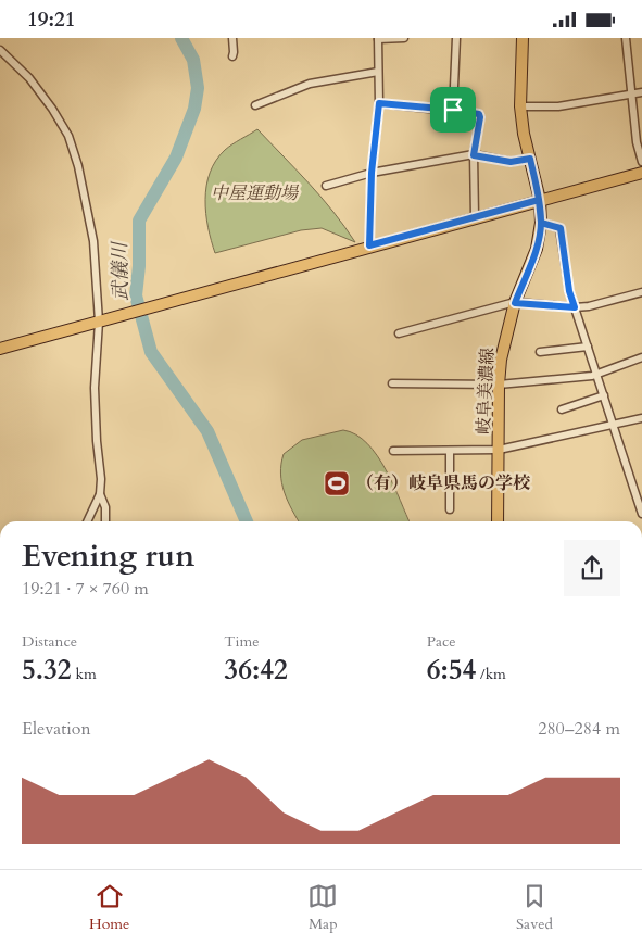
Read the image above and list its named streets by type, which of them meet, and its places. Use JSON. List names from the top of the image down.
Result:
{
  "streets": {
    "main road": ["岐阜美濃線"]
  },
  "water": ["武儀川"],
  "parks": ["中屋運動場"],
  "places": {
    "sports": ["（有）岐阜県馬の学校"]
  },
  "page": {
    "status": "19:21",
    "heading": ["Evening run", "19:21 · 7 × 760 m"],
    "stats": [
      ["Distance", "5.32 km"],
      ["Time", "36:42"],
      ["Pace", "6:54 /km"]
    ],
    "chart": ["Elevation", "280–284 m"],
    "tabs": ["Home", "Map", "Saved"]
  }
}
